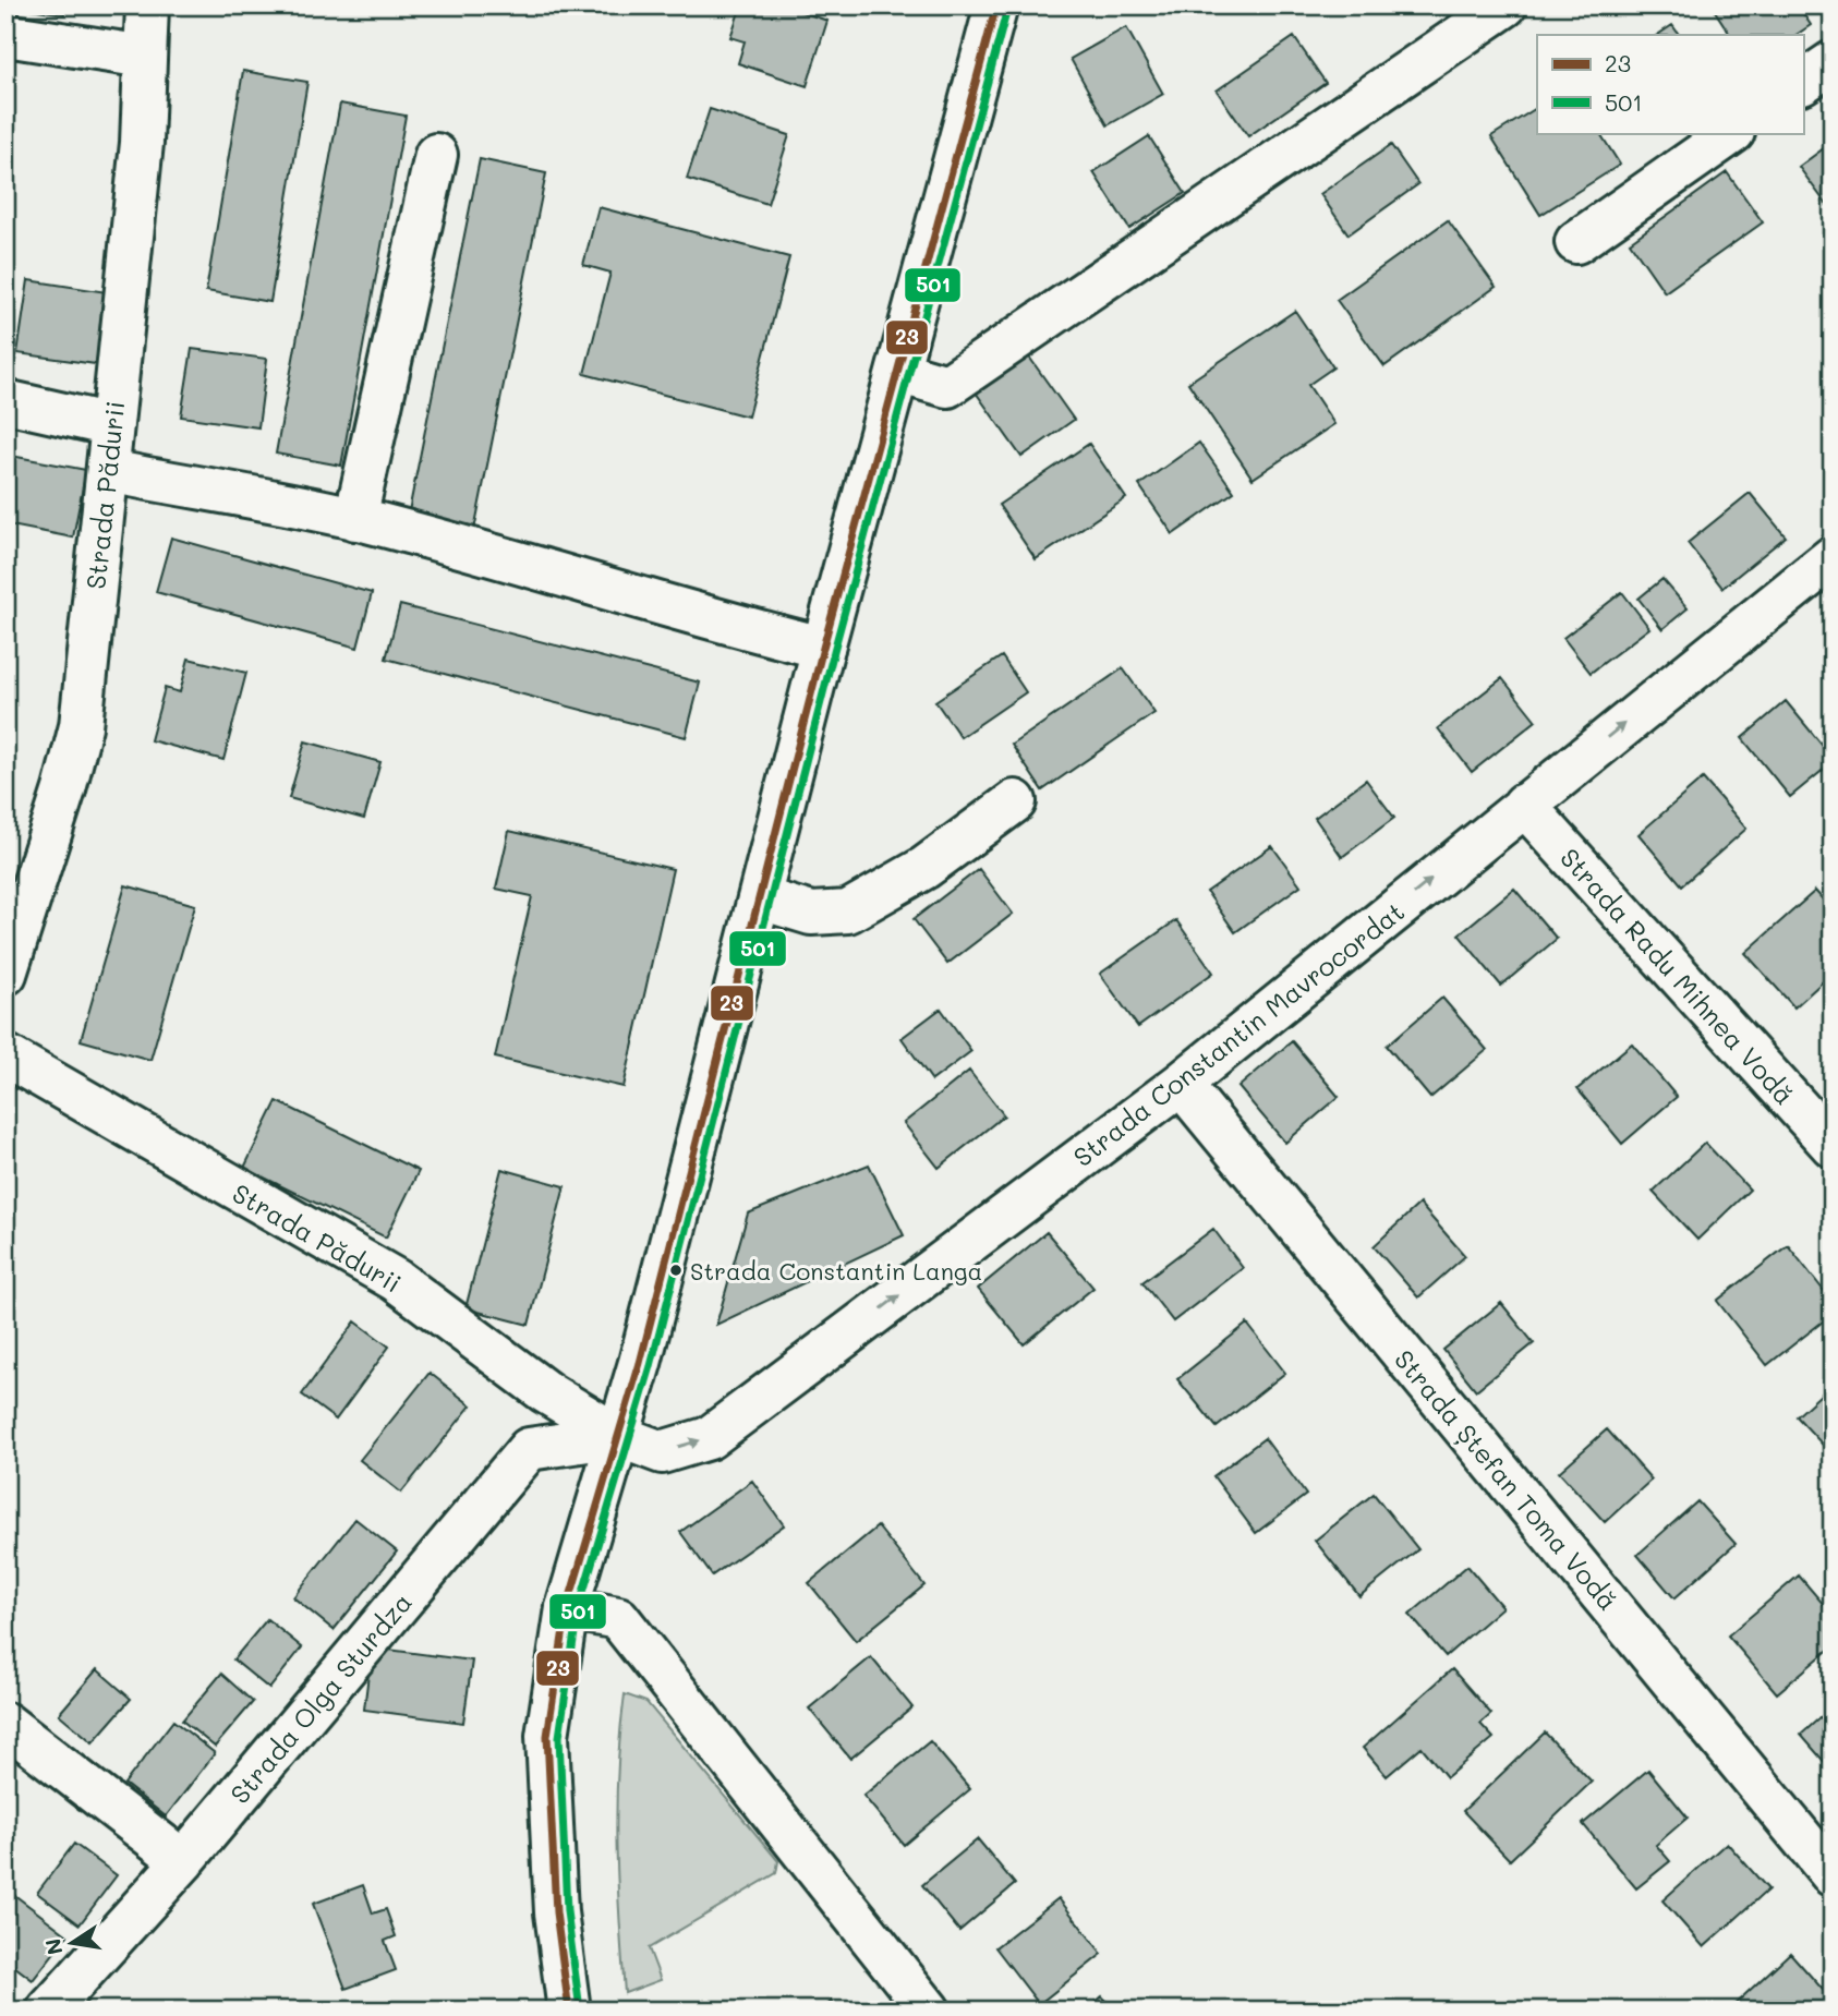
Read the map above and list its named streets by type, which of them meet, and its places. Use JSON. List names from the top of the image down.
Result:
{
  "streets": {
    "street": [
      "Strada Pădurii",
      "Strada Radu Mihnea Vodă",
      "Strada Constantin Mavrocordat",
      "Strada Ștefan Toma Vodă",
      "Strada Olga Sturdza"
    ]
  },
  "crossings": [
    ["Strada Pădurii", "Strada Constantin Mavrocordat"],
    ["Strada Pădurii", "Strada Olga Sturdza"],
    ["Strada Radu Mihnea Vodă", "Strada Constantin Mavrocordat"],
    ["Strada Constantin Mavrocordat", "Strada Ștefan Toma Vodă"],
    ["Strada Constantin Mavrocordat", "Strada Olga Sturdza"]
  ],
  "one_way": ["Strada Constantin Mavrocordat"],
  "places": ["Strada Constantin Langa"],
  "lines": ["transit line 23", "transit line 501"],
  "legend": ["23", "501"],
  "north": "left"
}
